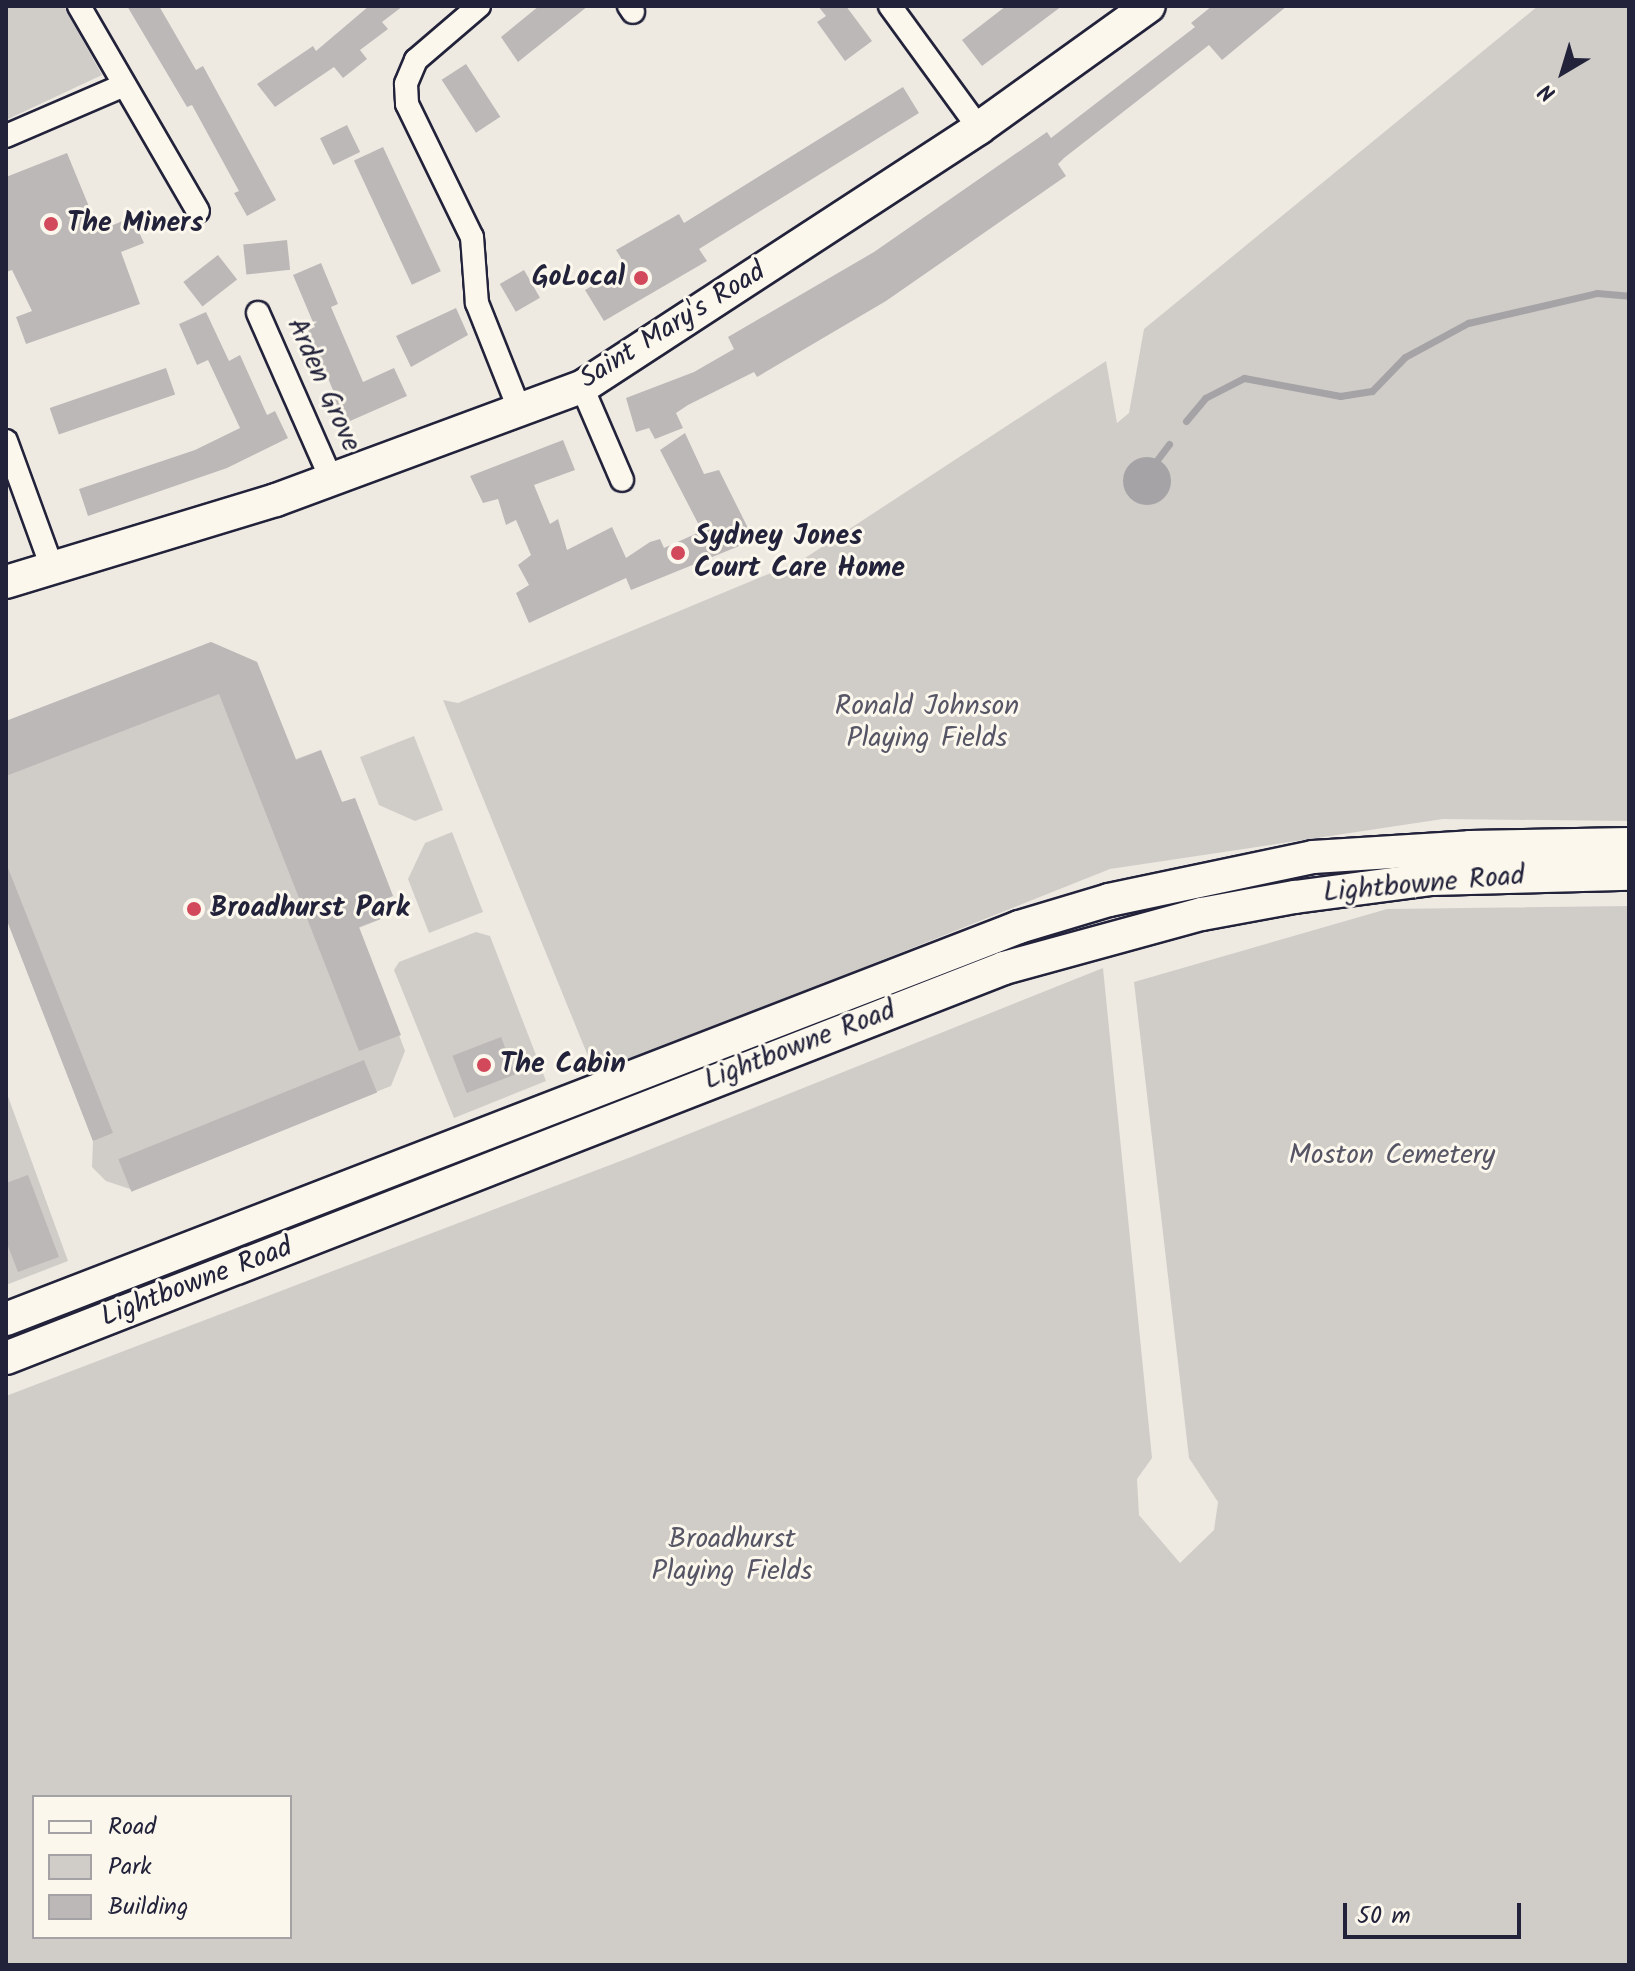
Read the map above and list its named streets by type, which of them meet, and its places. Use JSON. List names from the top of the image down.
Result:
{
  "streets": {
    "main road": ["Saint Mary's Road", "Lightbowne Road"],
    "street": ["Arden Grove"]
  },
  "crossings": [
    ["Saint Mary's Road", "Arden Grove"]
  ],
  "parks": ["Ronald Johnson Playing Fields", "Moston Cemetery", "Broadhurst Playing Fields"],
  "places": [
    "The Miners",
    "GoLocal",
    "Sydney Jones Court Care Home",
    "Broadhurst Park",
    "The Cabin"
  ],
  "legend": ["Road", "Park", "Building"],
  "scale_bar": "50 m",
  "north": "bottom left"
}
